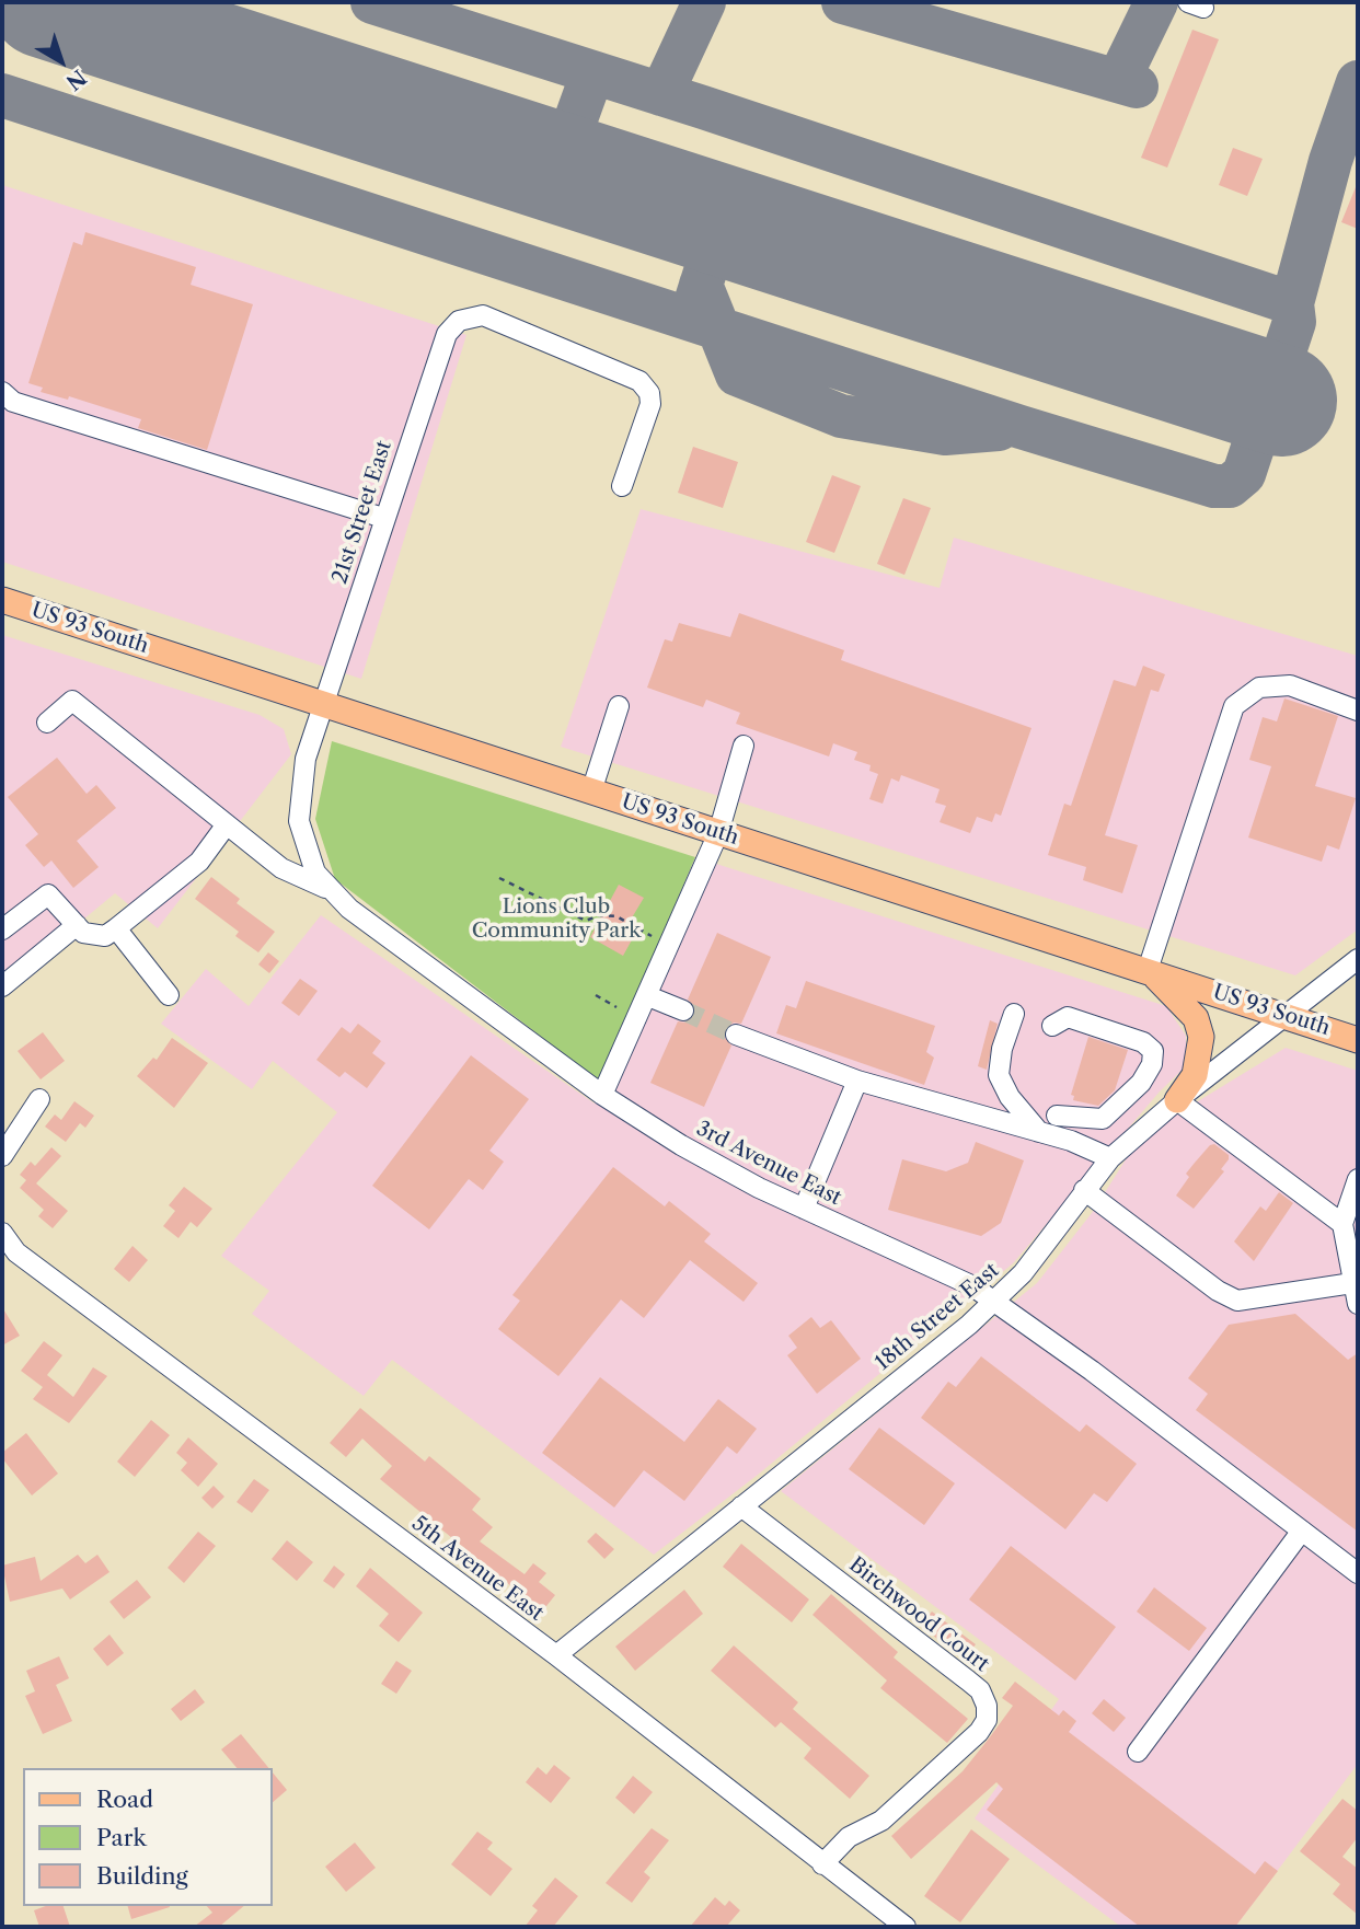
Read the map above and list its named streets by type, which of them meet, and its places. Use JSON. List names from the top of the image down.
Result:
{
  "streets": {
    "main road": ["US 93 South"],
    "street": [
      "21st Street East",
      "3rd Avenue East",
      "18th Street East",
      "5th Avenue East",
      "Birchwood Court"
    ]
  },
  "crossings": [
    ["21st Street East", "US 93 South"],
    ["21st Street East", "3rd Avenue East"],
    ["US 93 South", "3rd Avenue East"],
    ["US 93 South", "18th Street East"],
    ["3rd Avenue East", "18th Street East"],
    ["18th Street East", "5th Avenue East"],
    ["18th Street East", "Birchwood Court"],
    ["5th Avenue East", "Birchwood Court"]
  ],
  "parks": ["Lions Club Community Park"],
  "legend": ["Road", "Park", "Building"],
  "north": "bottom right"
}
